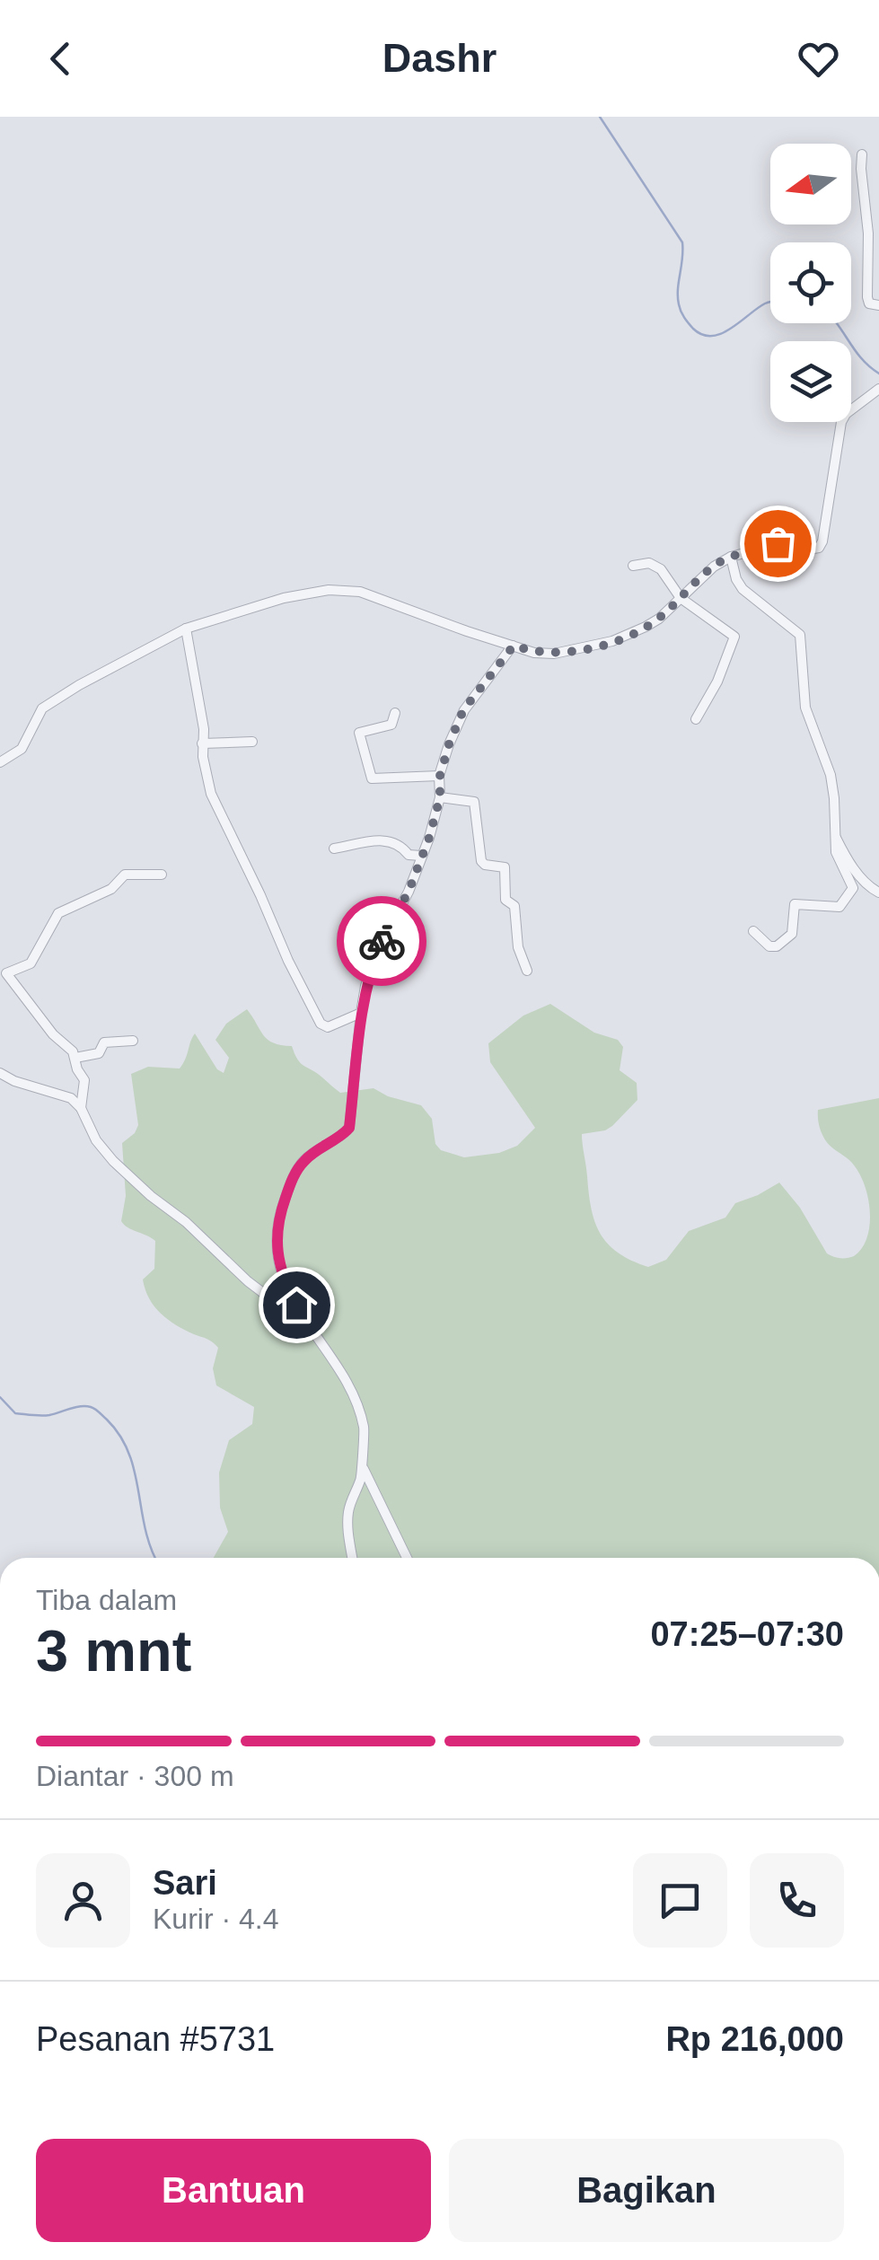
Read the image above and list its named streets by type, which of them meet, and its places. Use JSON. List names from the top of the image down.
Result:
{
  "north": "left",
  "page": {
    "header": "Dashr",
    "heading": ["3 mnt", "Tiba dalam", "07:25–07:30"],
    "panel": [
      "Sari",
      "Kurir · 4.4",
      "Pesanan #5731",
      "Rp 216,000"
    ],
    "bar": "Diantar · 300 m",
    "buttons": ["Bantuan", "Bagikan"]
  }
}
